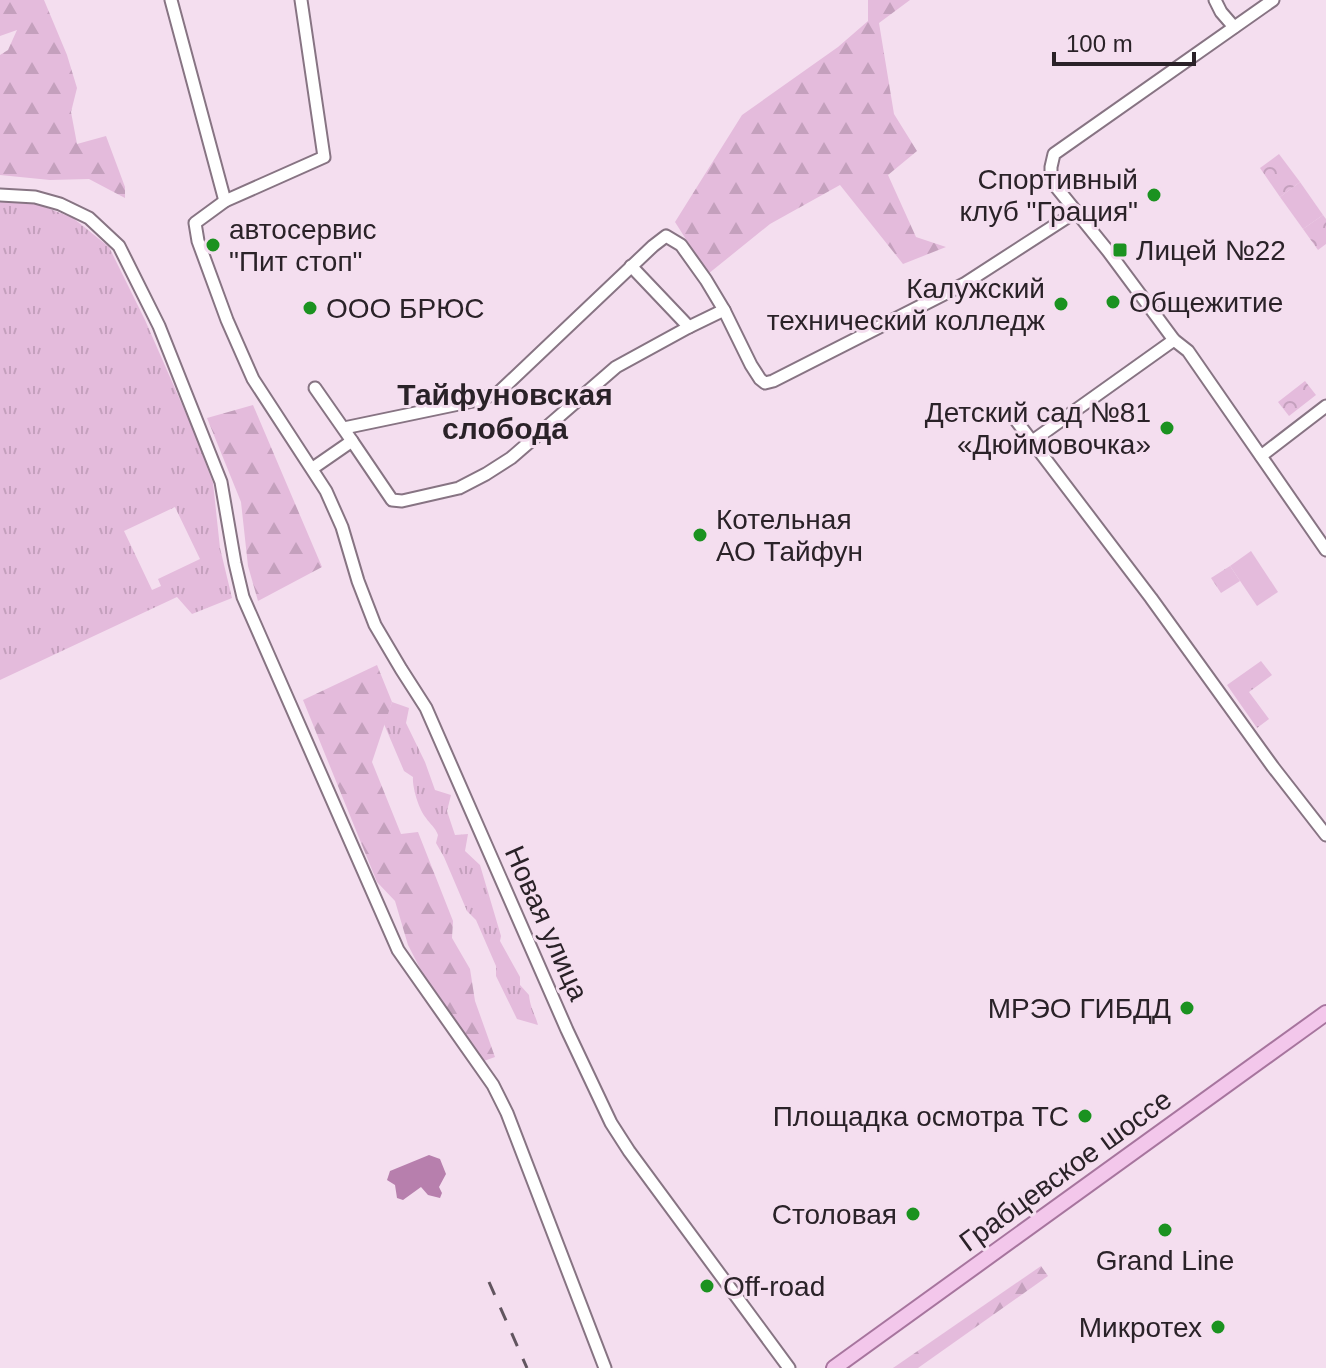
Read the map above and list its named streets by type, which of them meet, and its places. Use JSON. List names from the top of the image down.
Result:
{
  "streets": {
    "main road": ["Грабцевское шоссе"],
    "street": ["Новая улица"]
  },
  "districts": ["Тайфуновская слобода"],
  "places": {
    "other": [
      "Спортивный клуб \"Грация\"",
      "автосервис \"Пит стоп\"",
      "Общежитие",
      "Калужский технический колледж",
      "ООО БРЮС",
      "Детский сад №81 «Дюймовочка»",
      "Котельная АО Тайфун",
      "МРЭО ГИБДД",
      "Площадка осмотра ТС",
      "Столовая",
      "Grand Line",
      "Off-road",
      "Микротех"
    ],
    "transit": ["Лицей №22"]
  },
  "scale_bar": "100 m"
}
